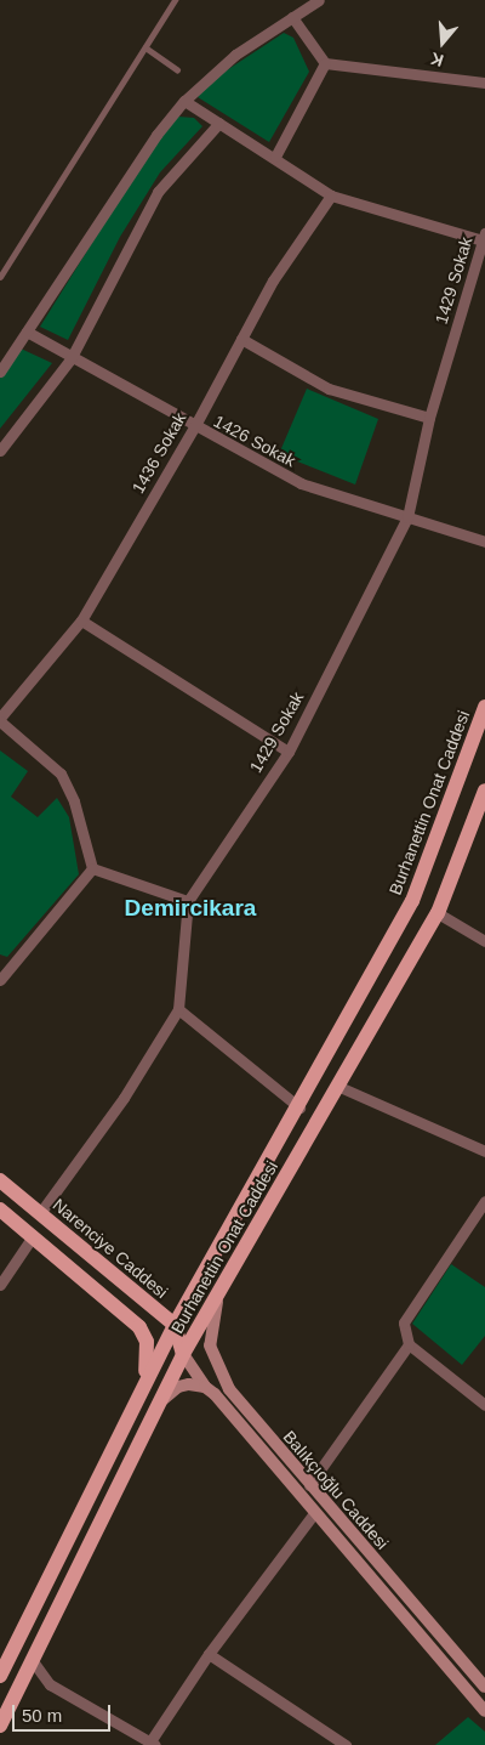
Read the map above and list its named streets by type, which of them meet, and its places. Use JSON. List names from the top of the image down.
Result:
{
  "streets": {
    "main road": ["Burhanettin Onat Caddesi", "Narenciye Caddesi"],
    "street": [
      "1429 Sokak",
      "1426 Sokak",
      "1436 Sokak",
      "Balıkçıoğlu Caddesi"
    ]
  },
  "crossings": [
    ["1429 Sokak", "1426 Sokak"],
    ["1429 Sokak", "Narenciye Caddesi"],
    ["1426 Sokak", "1436 Sokak"],
    ["Burhanettin Onat Caddesi", "Narenciye Caddesi"],
    ["Burhanettin Onat Caddesi", "Balıkçıoğlu Caddesi"]
  ],
  "districts": ["Demircikara"],
  "scale_bar": "50 m",
  "north": "bottom"
}
